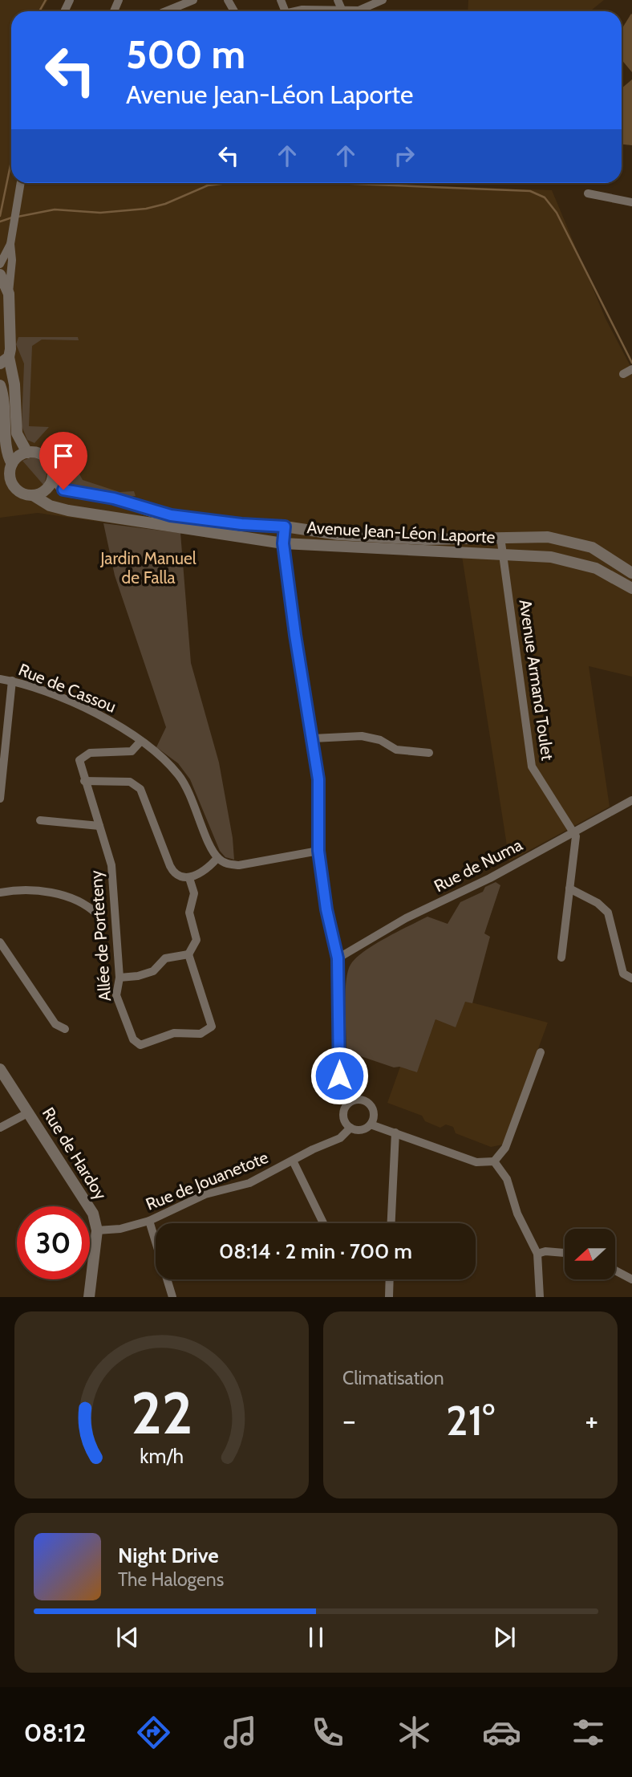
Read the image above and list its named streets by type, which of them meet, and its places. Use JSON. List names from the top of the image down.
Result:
{
  "streets": {
    "street": [
      "Avenue Jean-Léon Laporte",
      "Avenue Armand Toulet",
      "Rue de Cassou",
      "Rue de Numa",
      "Allée de Porteteny",
      "Rue de Hardoy",
      "Rue de Jouanetote"
    ]
  },
  "crossings": [
    ["Avenue Jean-Léon Laporte", "Avenue Armand Toulet"],
    ["Avenue Armand Toulet", "Rue de Numa"],
    ["Rue de Cassou", "Allée de Porteteny"],
    ["Rue de Hardoy", "Rue de Jouanetote"]
  ],
  "parks": ["Jardin Manuel de Falla"],
  "north": "left",
  "page": {
    "turn": ["500 m", "Avenue Jean-Léon Laporte"],
    "limit": "30",
    "trip": "08:14 · 2 min · 700 m",
    "tile": "Climatisation",
    "heat": ["−", "21°", "+"],
    "song": ["Night Drive", "The Halogens"],
    "tabs": "08:12",
    "gauge": ["22", "km/h"]
  }
}
